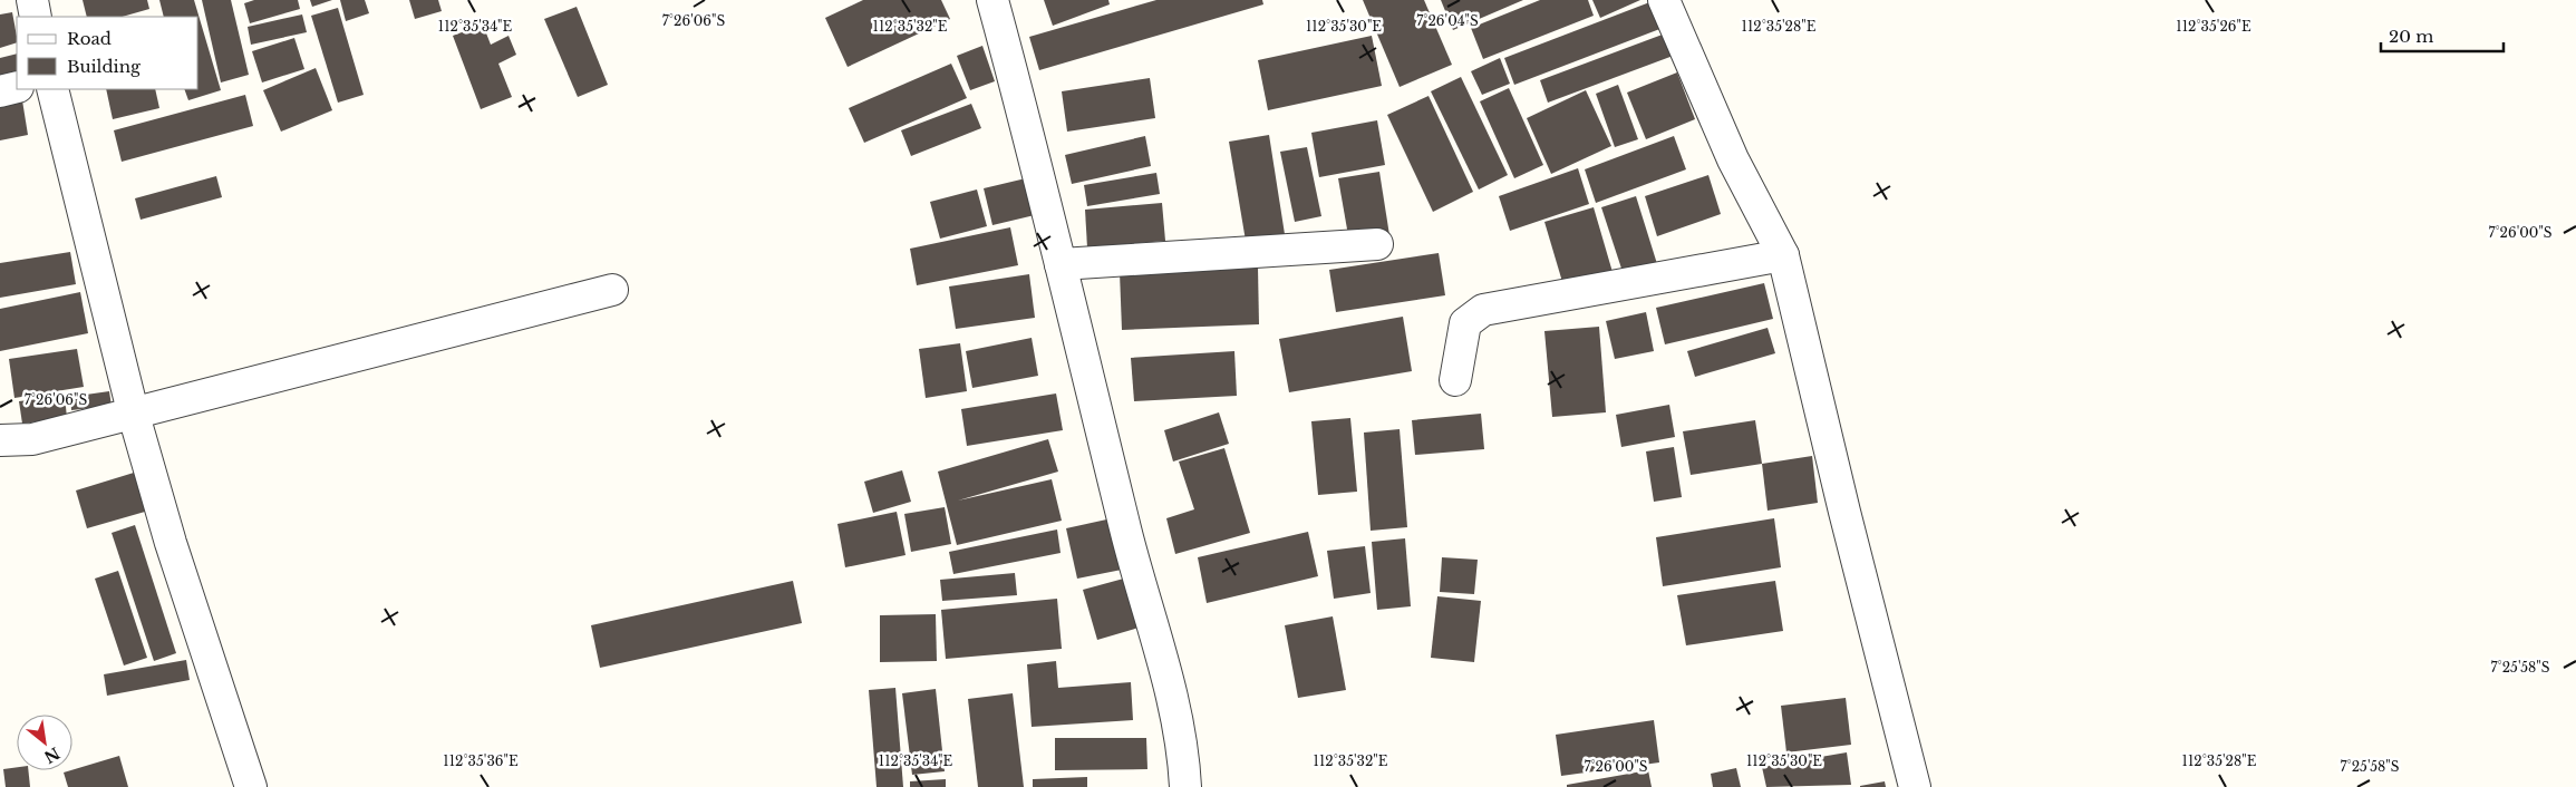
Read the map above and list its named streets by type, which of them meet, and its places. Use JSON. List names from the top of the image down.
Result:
{
  "legend": ["Road", "Building"],
  "scale_bar": "20 m",
  "north": "bottom right",
  "coordinates": [
    "7°26'06\"S",
    "7°26'04\"S",
    "112°35'32\"E",
    "112°35'30\"E",
    "112°35'28\"E",
    "112°35'34\"E",
    "112°35'26\"E",
    "7°26'00\"S",
    "7°25'58\"S",
    "112°35'36\"E"
  ]
}
